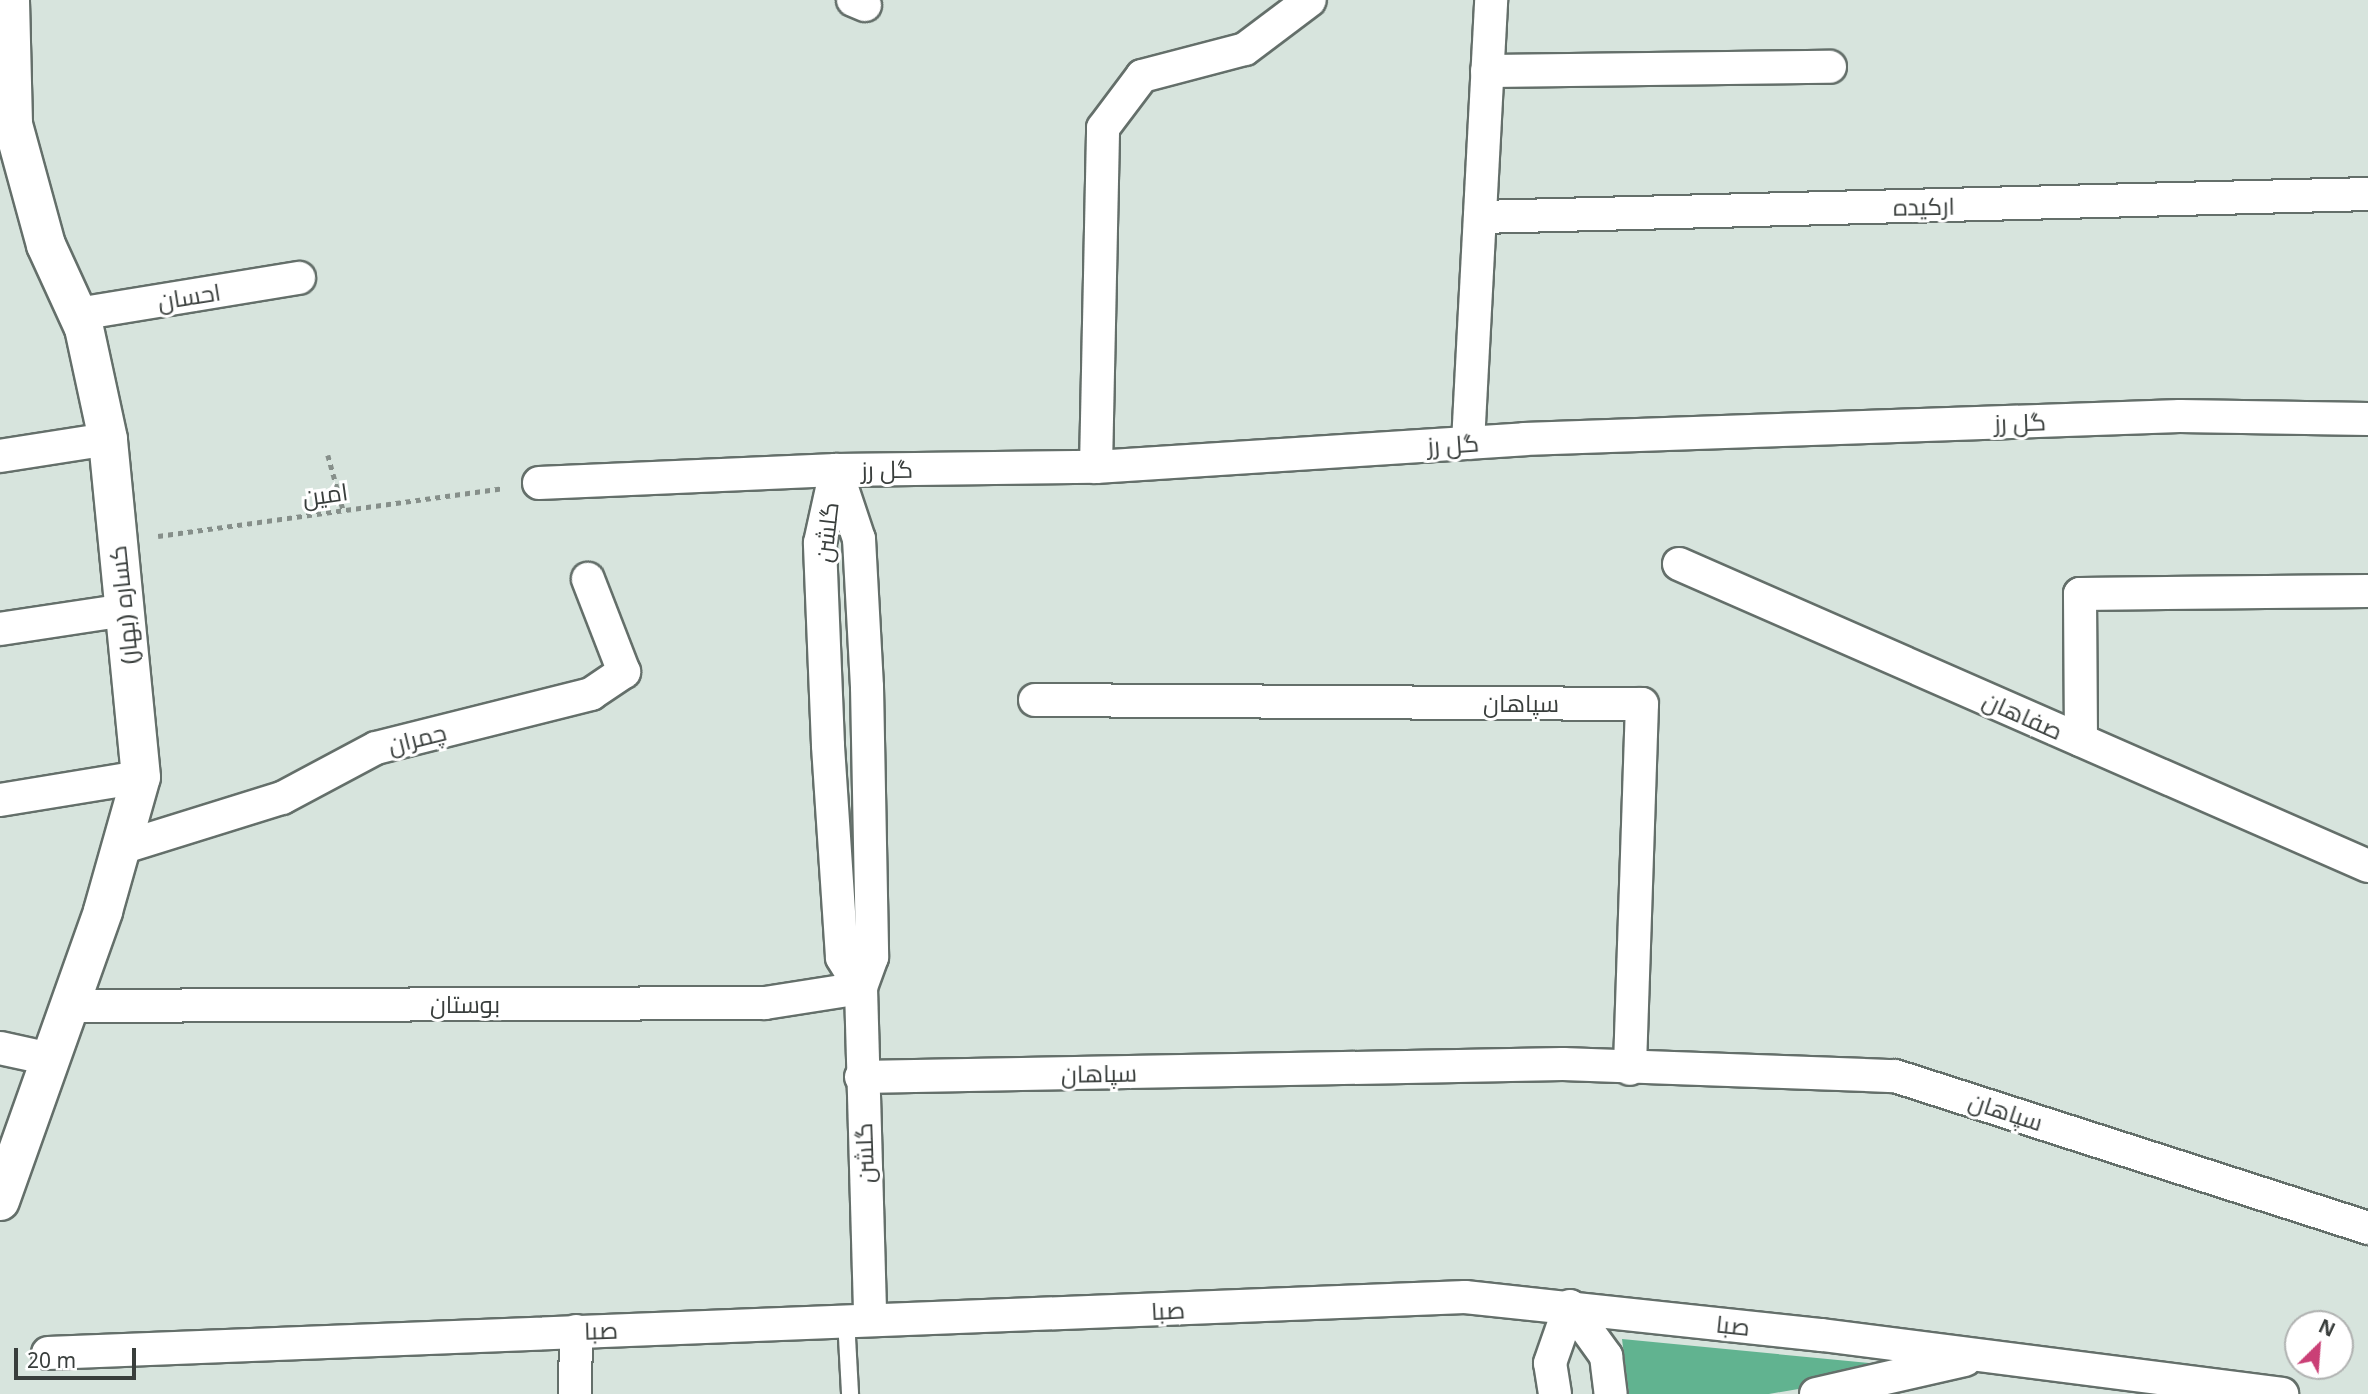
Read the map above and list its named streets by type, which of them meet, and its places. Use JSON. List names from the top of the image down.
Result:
{
  "streets": {
    "street": [
      "ارکیده",
      "احسان",
      "گل رز",
      "گلشن",
      "کساره (بهار)",
      "سپاهان",
      "صفاهان",
      "چمران",
      "بوستان",
      "صبا"
    ],
    "path": ["امین"]
  },
  "crossings": [
    ["احسان", "کساره (بهار)"],
    ["گل رز", "امین"],
    ["گل رز", "گلشن"],
    ["امین", "کساره (بهار)"],
    ["گلشن", "سپاهان"],
    ["گلشن", "بوستان"],
    ["گلشن", "صبا"],
    ["کساره (بهار)", "چمران"],
    ["کساره (بهار)", "بوستان"]
  ],
  "scale_bar": "20 m",
  "north": "top right"
}
